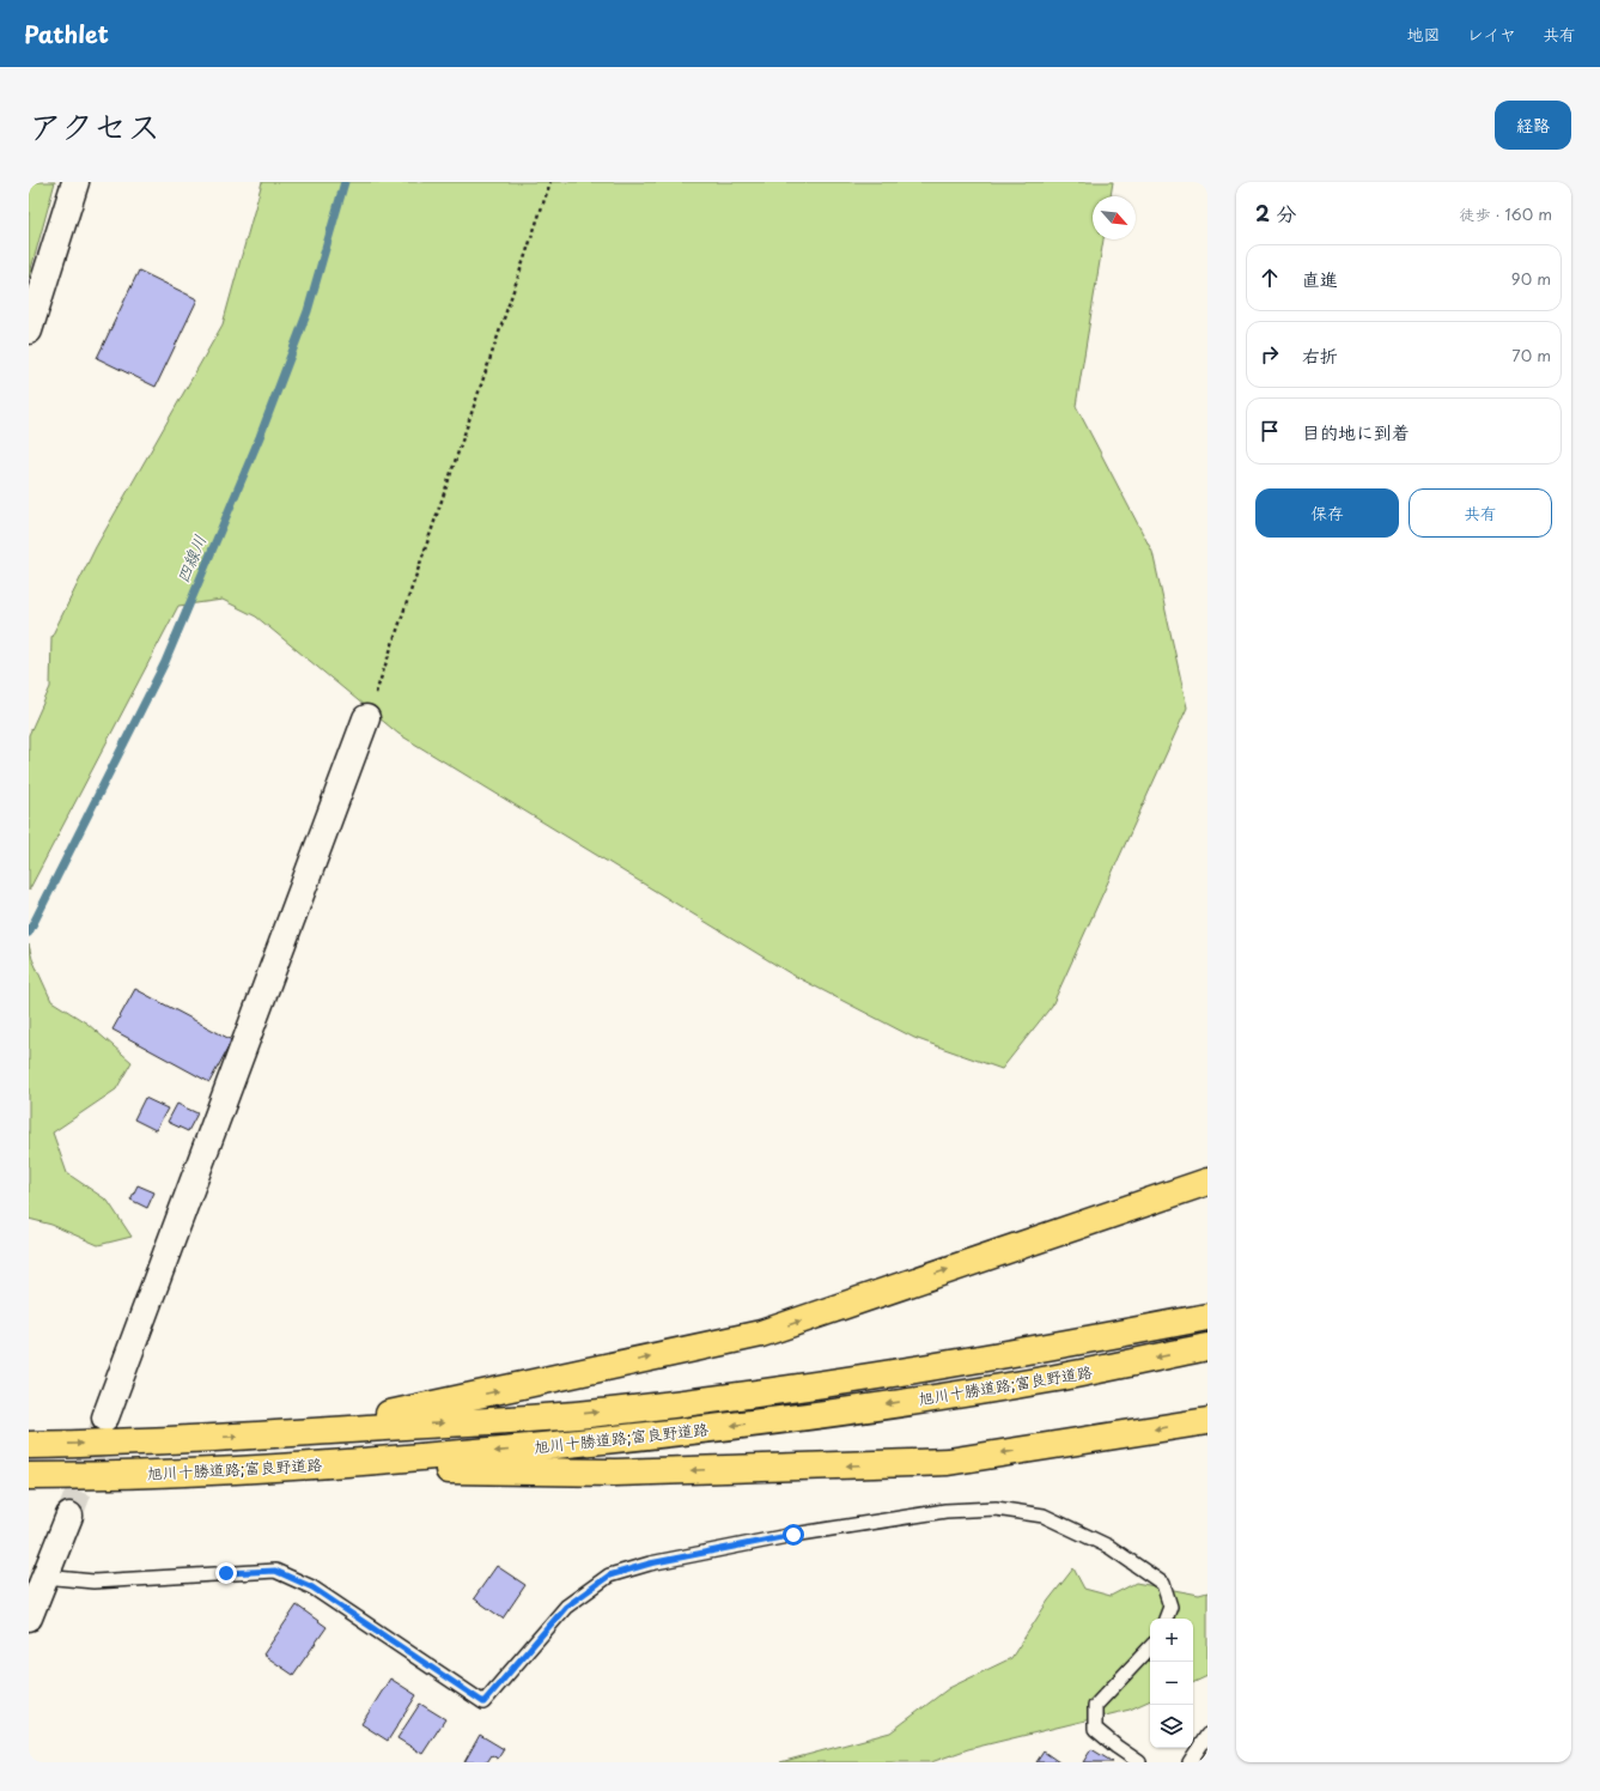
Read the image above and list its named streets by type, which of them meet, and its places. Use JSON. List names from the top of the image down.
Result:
{
  "streets": {
    "highway": ["旭川十勝道路;富良野道路"]
  },
  "water": ["四線川"],
  "north": "bottom right",
  "page": {
    "header": "Pathlet",
    "nav": ["地図", "レイヤ", "共有"],
    "title": "アクセス",
    "buttons": [
      "経路",
      ["保存", "共有"]
    ],
    "heading": ["2 分", "徒歩 · 160 m"],
    "list": [
      ["直進", "90 m"],
      ["右折", "70 m"],
      "目的地に到着"
    ],
    "map_buttons": ["+", "−"]
  }
}
